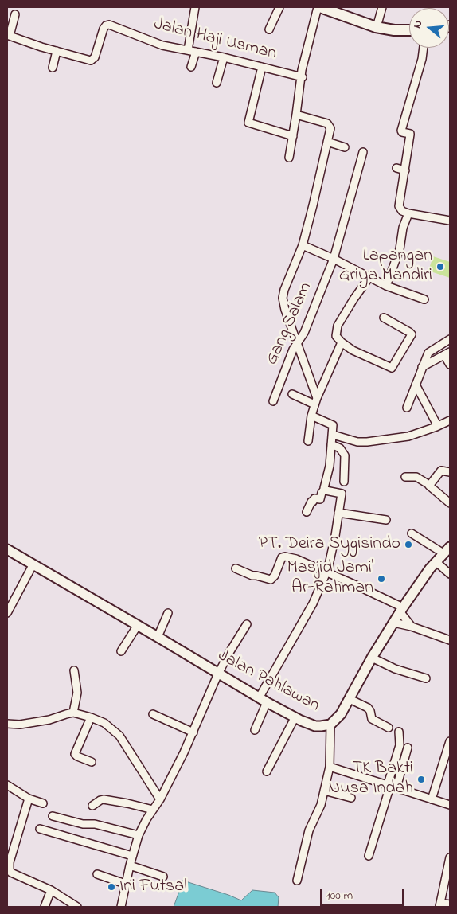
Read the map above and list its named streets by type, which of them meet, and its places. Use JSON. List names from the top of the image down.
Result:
{
  "streets": {
    "main road": ["Jalan Pahlawan"],
    "street": ["Jalan Haji Usman", "Gang Salam"]
  },
  "places": [
    "Lapangan Griya Mandiri",
    "PT. Deira Sygisindo",
    "Masjid Jami' Ar-Rahman",
    "TK Bakti Nusa Indah",
    "Ini Futsal"
  ],
  "scale_bar": "100 m",
  "north": "left"
}
